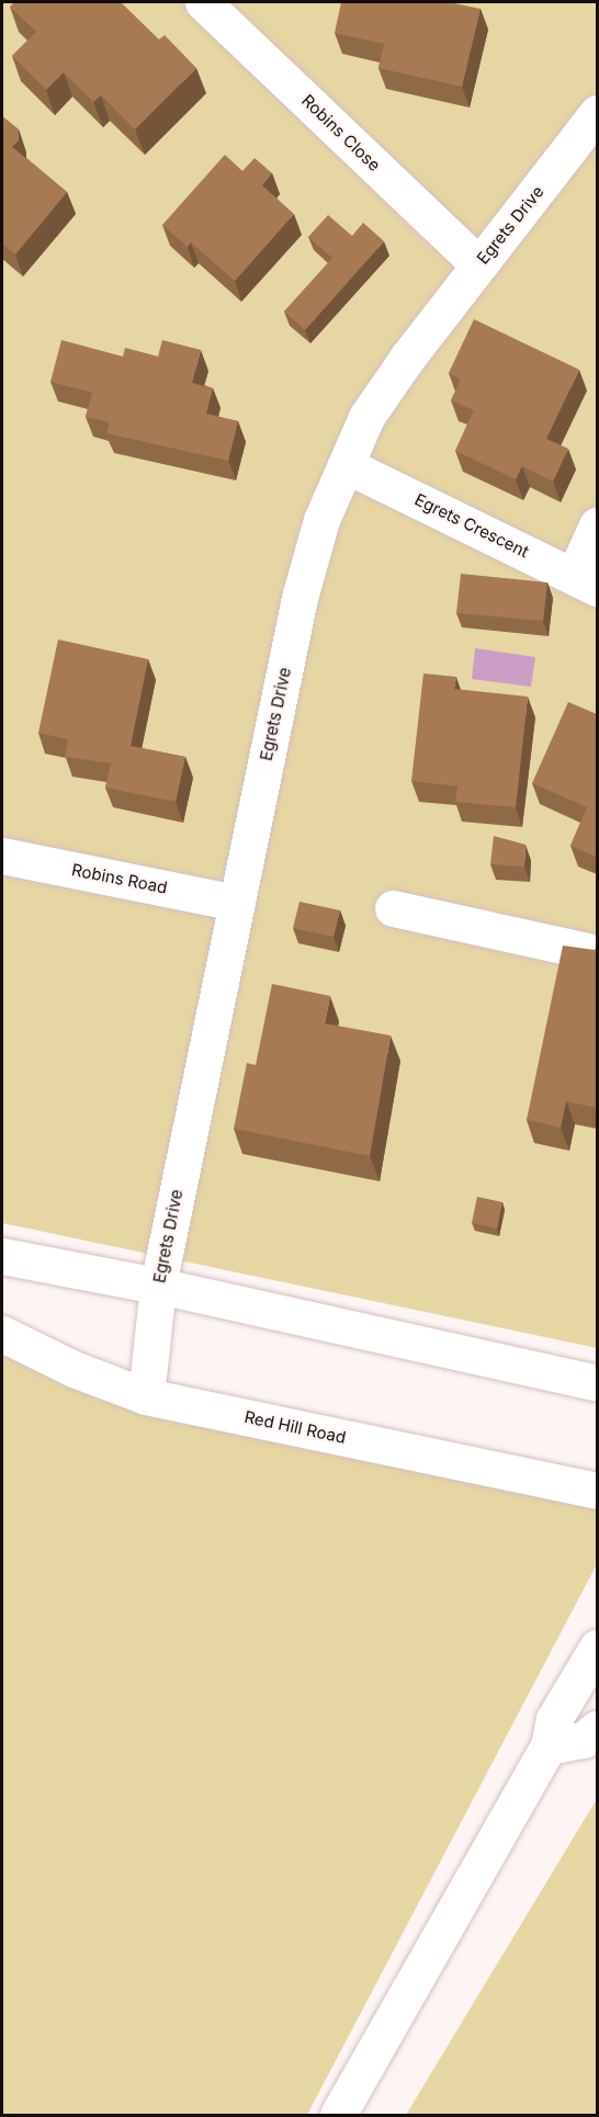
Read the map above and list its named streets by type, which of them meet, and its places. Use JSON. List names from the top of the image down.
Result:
{
  "streets": {
    "street": [
      "Robins Close",
      "Egrets Drive",
      "Egrets Crescent",
      "Robins Road",
      "Red Hill Road"
    ]
  },
  "crossings": [
    ["Robins Close", "Egrets Drive"],
    ["Egrets Drive", "Egrets Crescent"],
    ["Egrets Drive", "Robins Road"],
    ["Egrets Drive", "Red Hill Road"]
  ]
}
